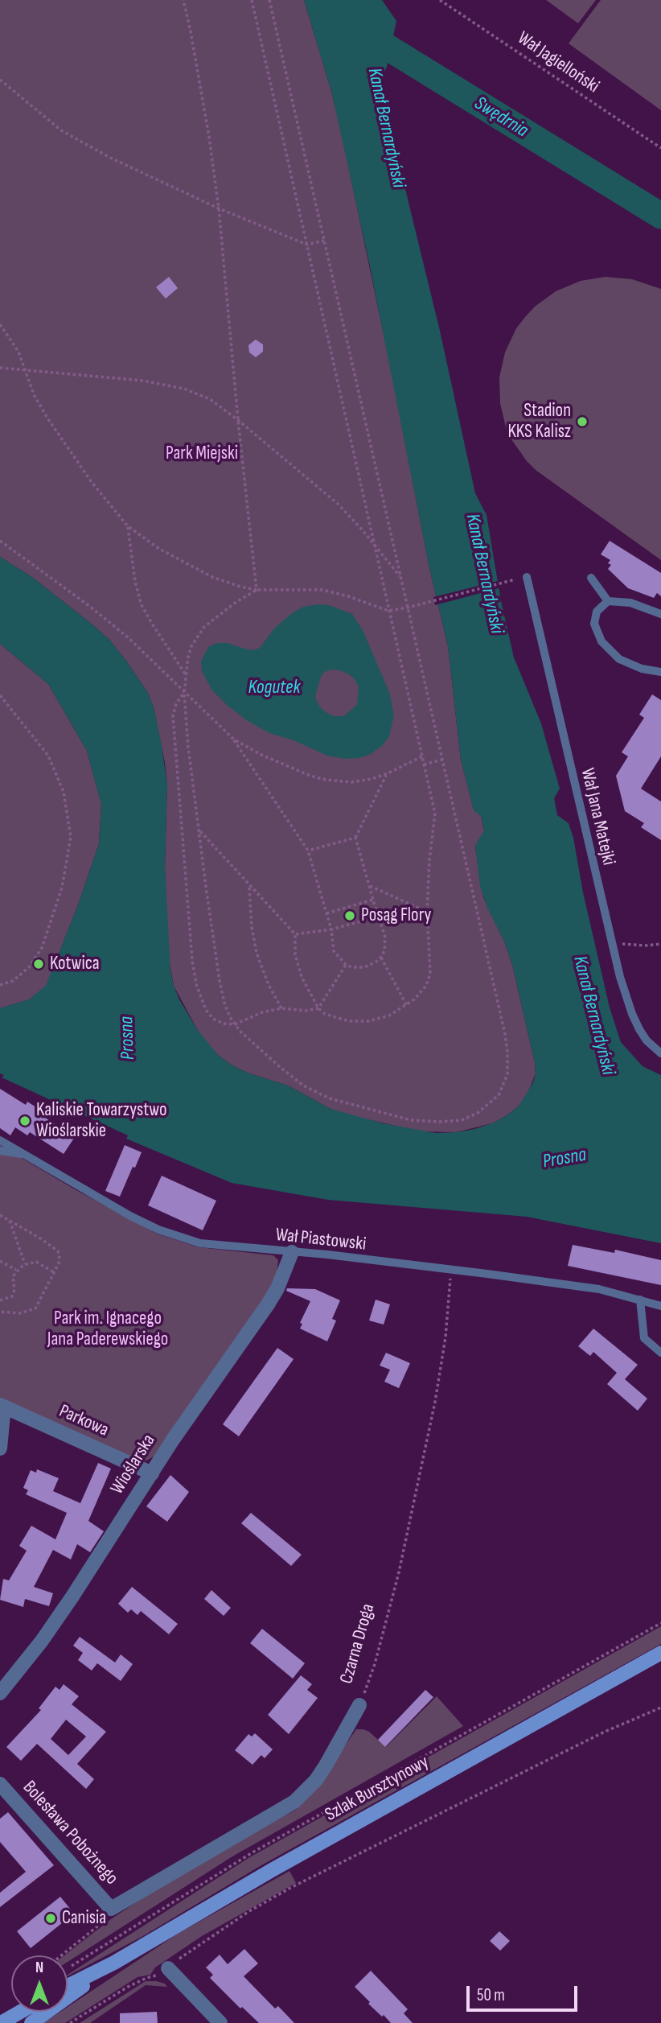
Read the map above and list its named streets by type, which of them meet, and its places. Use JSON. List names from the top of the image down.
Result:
{
  "streets": {
    "main road": ["Szlak Bursztynowy"],
    "street": [
      "Parkowa",
      "Wioślarska",
      "Czarna Droga",
      "Bolesława Pobożnego"
    ],
    "lane": ["Wał Jana Matejki", "Wał Piastowski"],
    "path": ["Wał Jagielloński"]
  },
  "crossings": [
    ["Wał Piastowski", "Wioślarska"],
    ["Wał Piastowski", "Czarna Droga"],
    ["Parkowa", "Wioślarska"],
    ["Czarna Droga", "Bolesława Pobożnego"]
  ],
  "water": [
    "Swędrnia",
    "Kanał Bernardyński",
    "Kogutek",
    "Prosna"
  ],
  "parks": ["Park Miejski", "Park im. Ignacego Jana Paderewskiego"],
  "places": [
    "Stadion KKS Kalisz",
    "Posąg Flory",
    "Kotwica",
    "Kaliskie Towarzystwo Wioślarskie",
    "Canisia"
  ],
  "scale_bar": "50 m",
  "north": "top"
}
